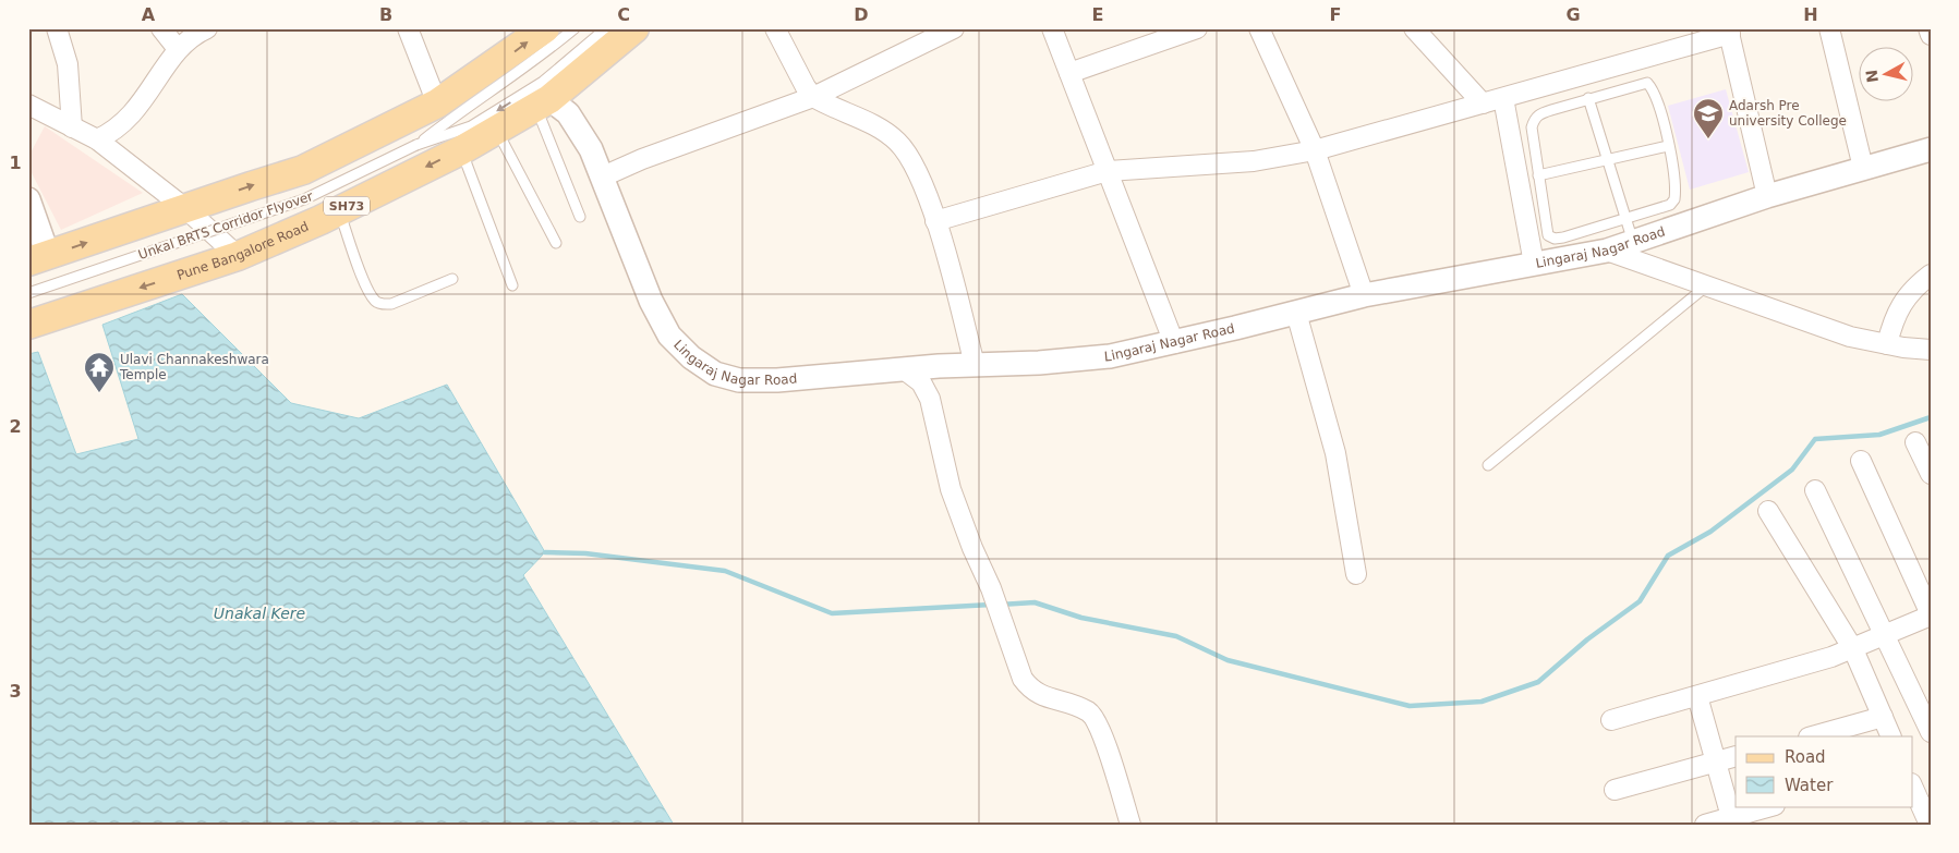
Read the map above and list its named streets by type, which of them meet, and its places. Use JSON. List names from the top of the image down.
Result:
{
  "streets": {
    "main road": ["SH73", "Pune Bangalore Road"],
    "street": ["Lingaraj Nagar Road"],
    "lane": ["Unkal BRTS Corridor Flyover"]
  },
  "crossings": [
    ["Lingaraj Nagar Road", "Pune Bangalore Road"]
  ],
  "water": ["Unakal Kere"],
  "places": {
    "school or university": ["Adarsh Pre university College"],
    "temple": ["Ulavi Channakeshwara Temple"]
  },
  "legend": ["Road", "Water"],
  "north": "left",
  "grid": {
    "columns": [
      "A",
      "B",
      "C",
      "D",
      "E",
      "F",
      "G",
      "H"
    ],
    "rows": ["1", "2", "3"]
  }
}
